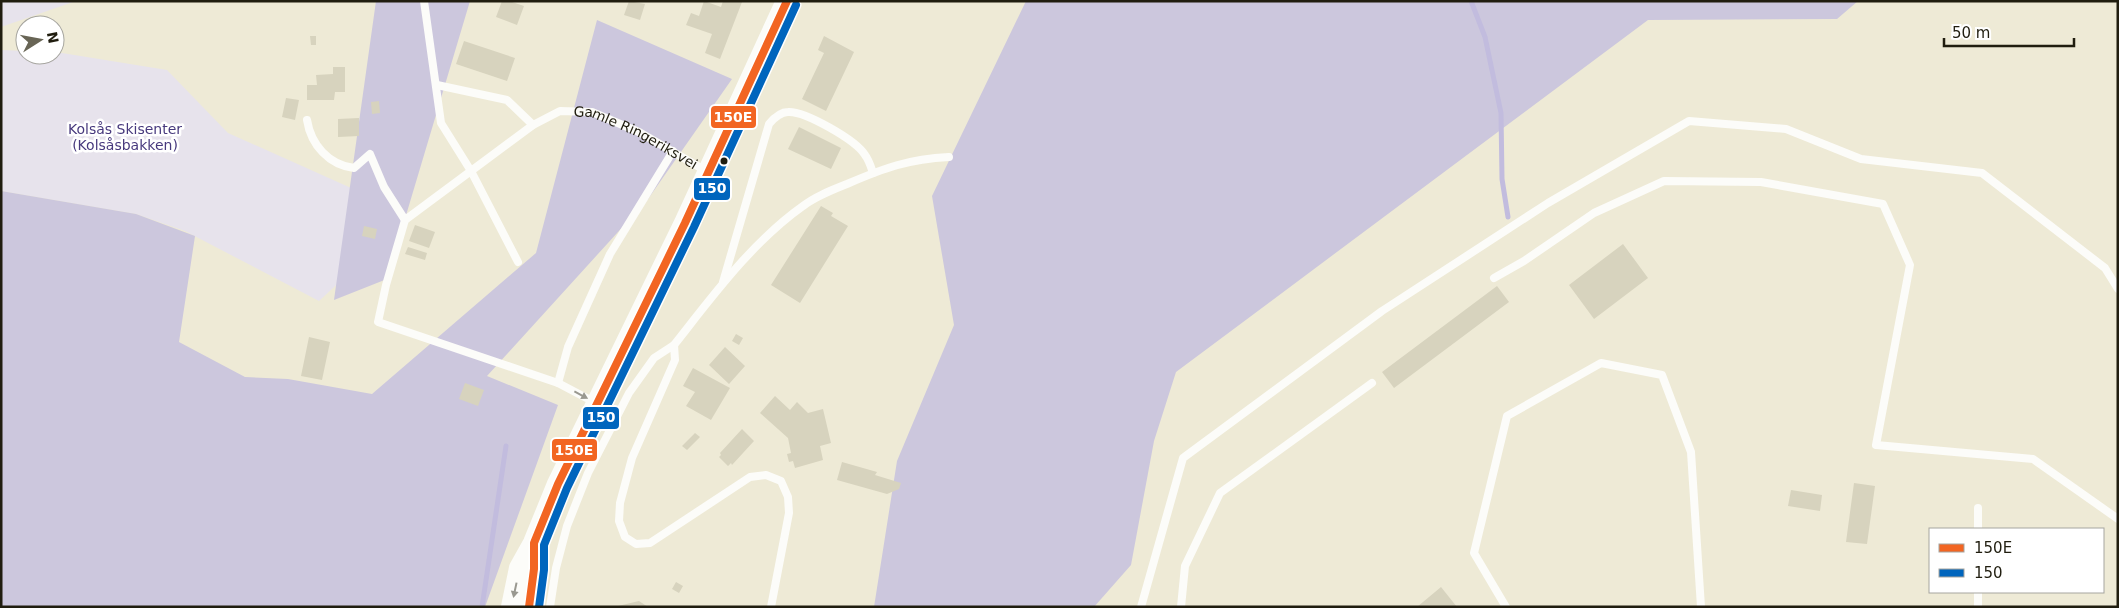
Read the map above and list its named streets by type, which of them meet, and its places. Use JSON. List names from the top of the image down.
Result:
{
  "streets": {
    "main road": ["Gamle Ringeriksvei"]
  },
  "parks": ["Kolsås Skisenter (Kolsåsbakken)"],
  "lines": ["transit line 150E", "transit line 150"],
  "legend": ["150E", "150"],
  "scale_bar": "50 m",
  "north": "right"
}
